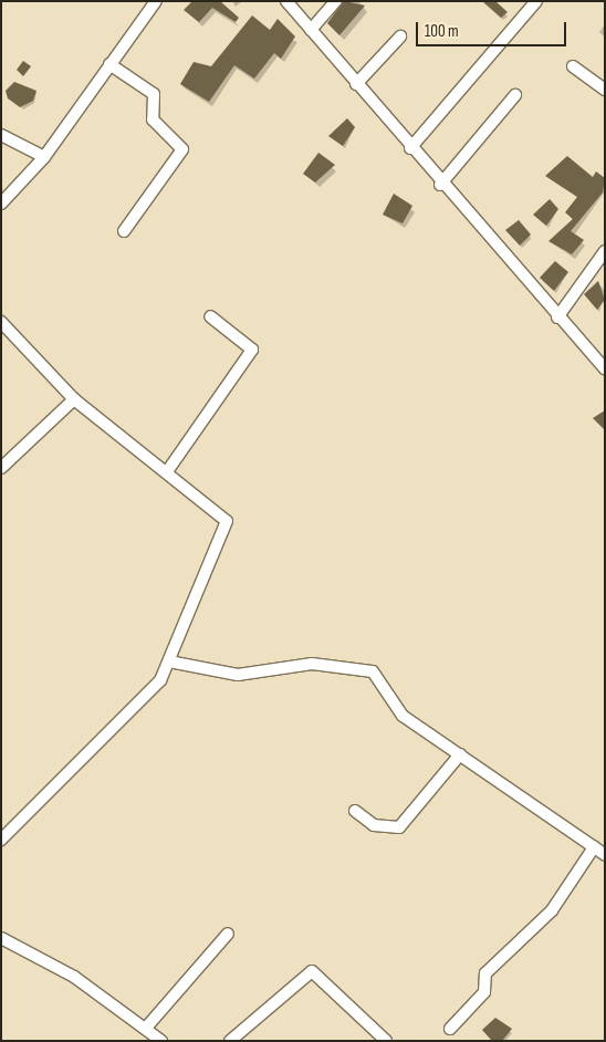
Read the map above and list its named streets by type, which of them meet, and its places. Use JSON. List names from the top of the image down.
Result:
{
  "scale_bar": "100 m"
}
